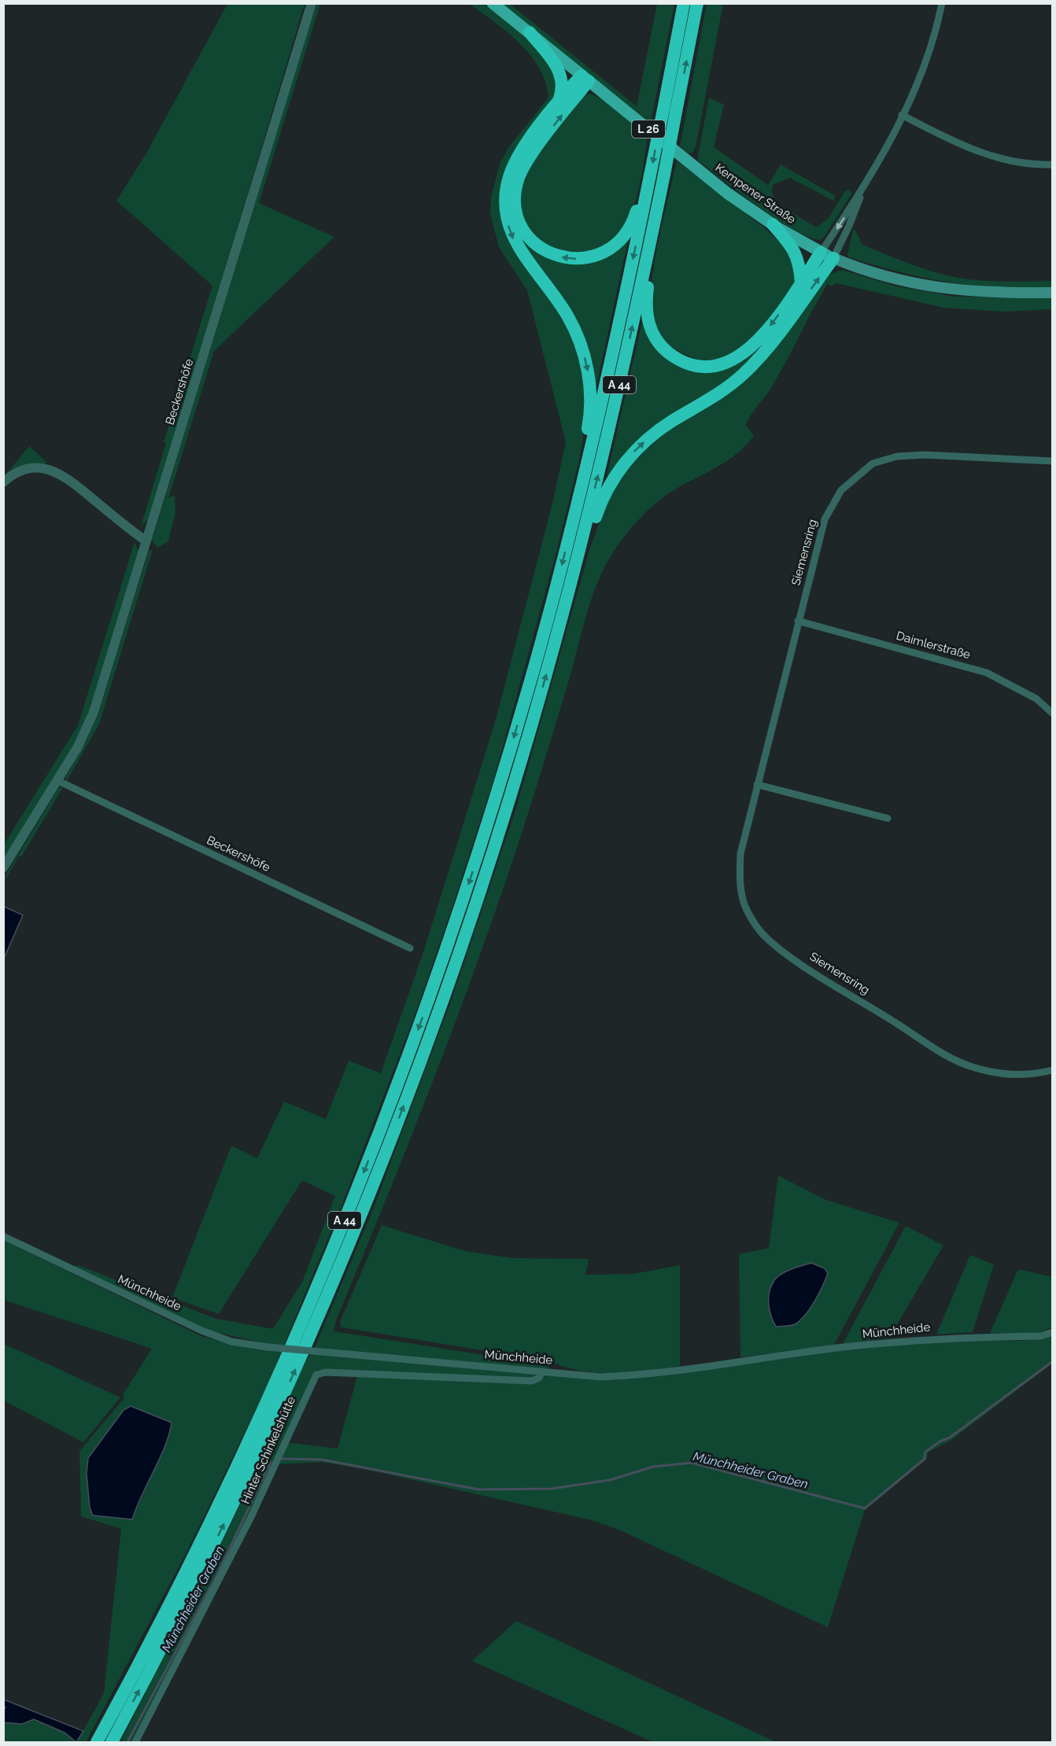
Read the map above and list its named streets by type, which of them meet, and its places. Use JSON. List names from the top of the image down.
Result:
{
  "streets": {
    "highway": ["A 44"],
    "main road": ["L 26", "Kempener Straße"],
    "street": [
      "Beckershöfe",
      "Siemensring",
      "Daimlerstraße",
      "Münchheide",
      "Hinter Schinkelshütte"
    ]
  },
  "crossings": [
    ["Siemensring", "Daimlerstraße"],
    ["Münchheide", "Hinter Schinkelshütte"]
  ],
  "water": ["Münchheider Graben"]
}
